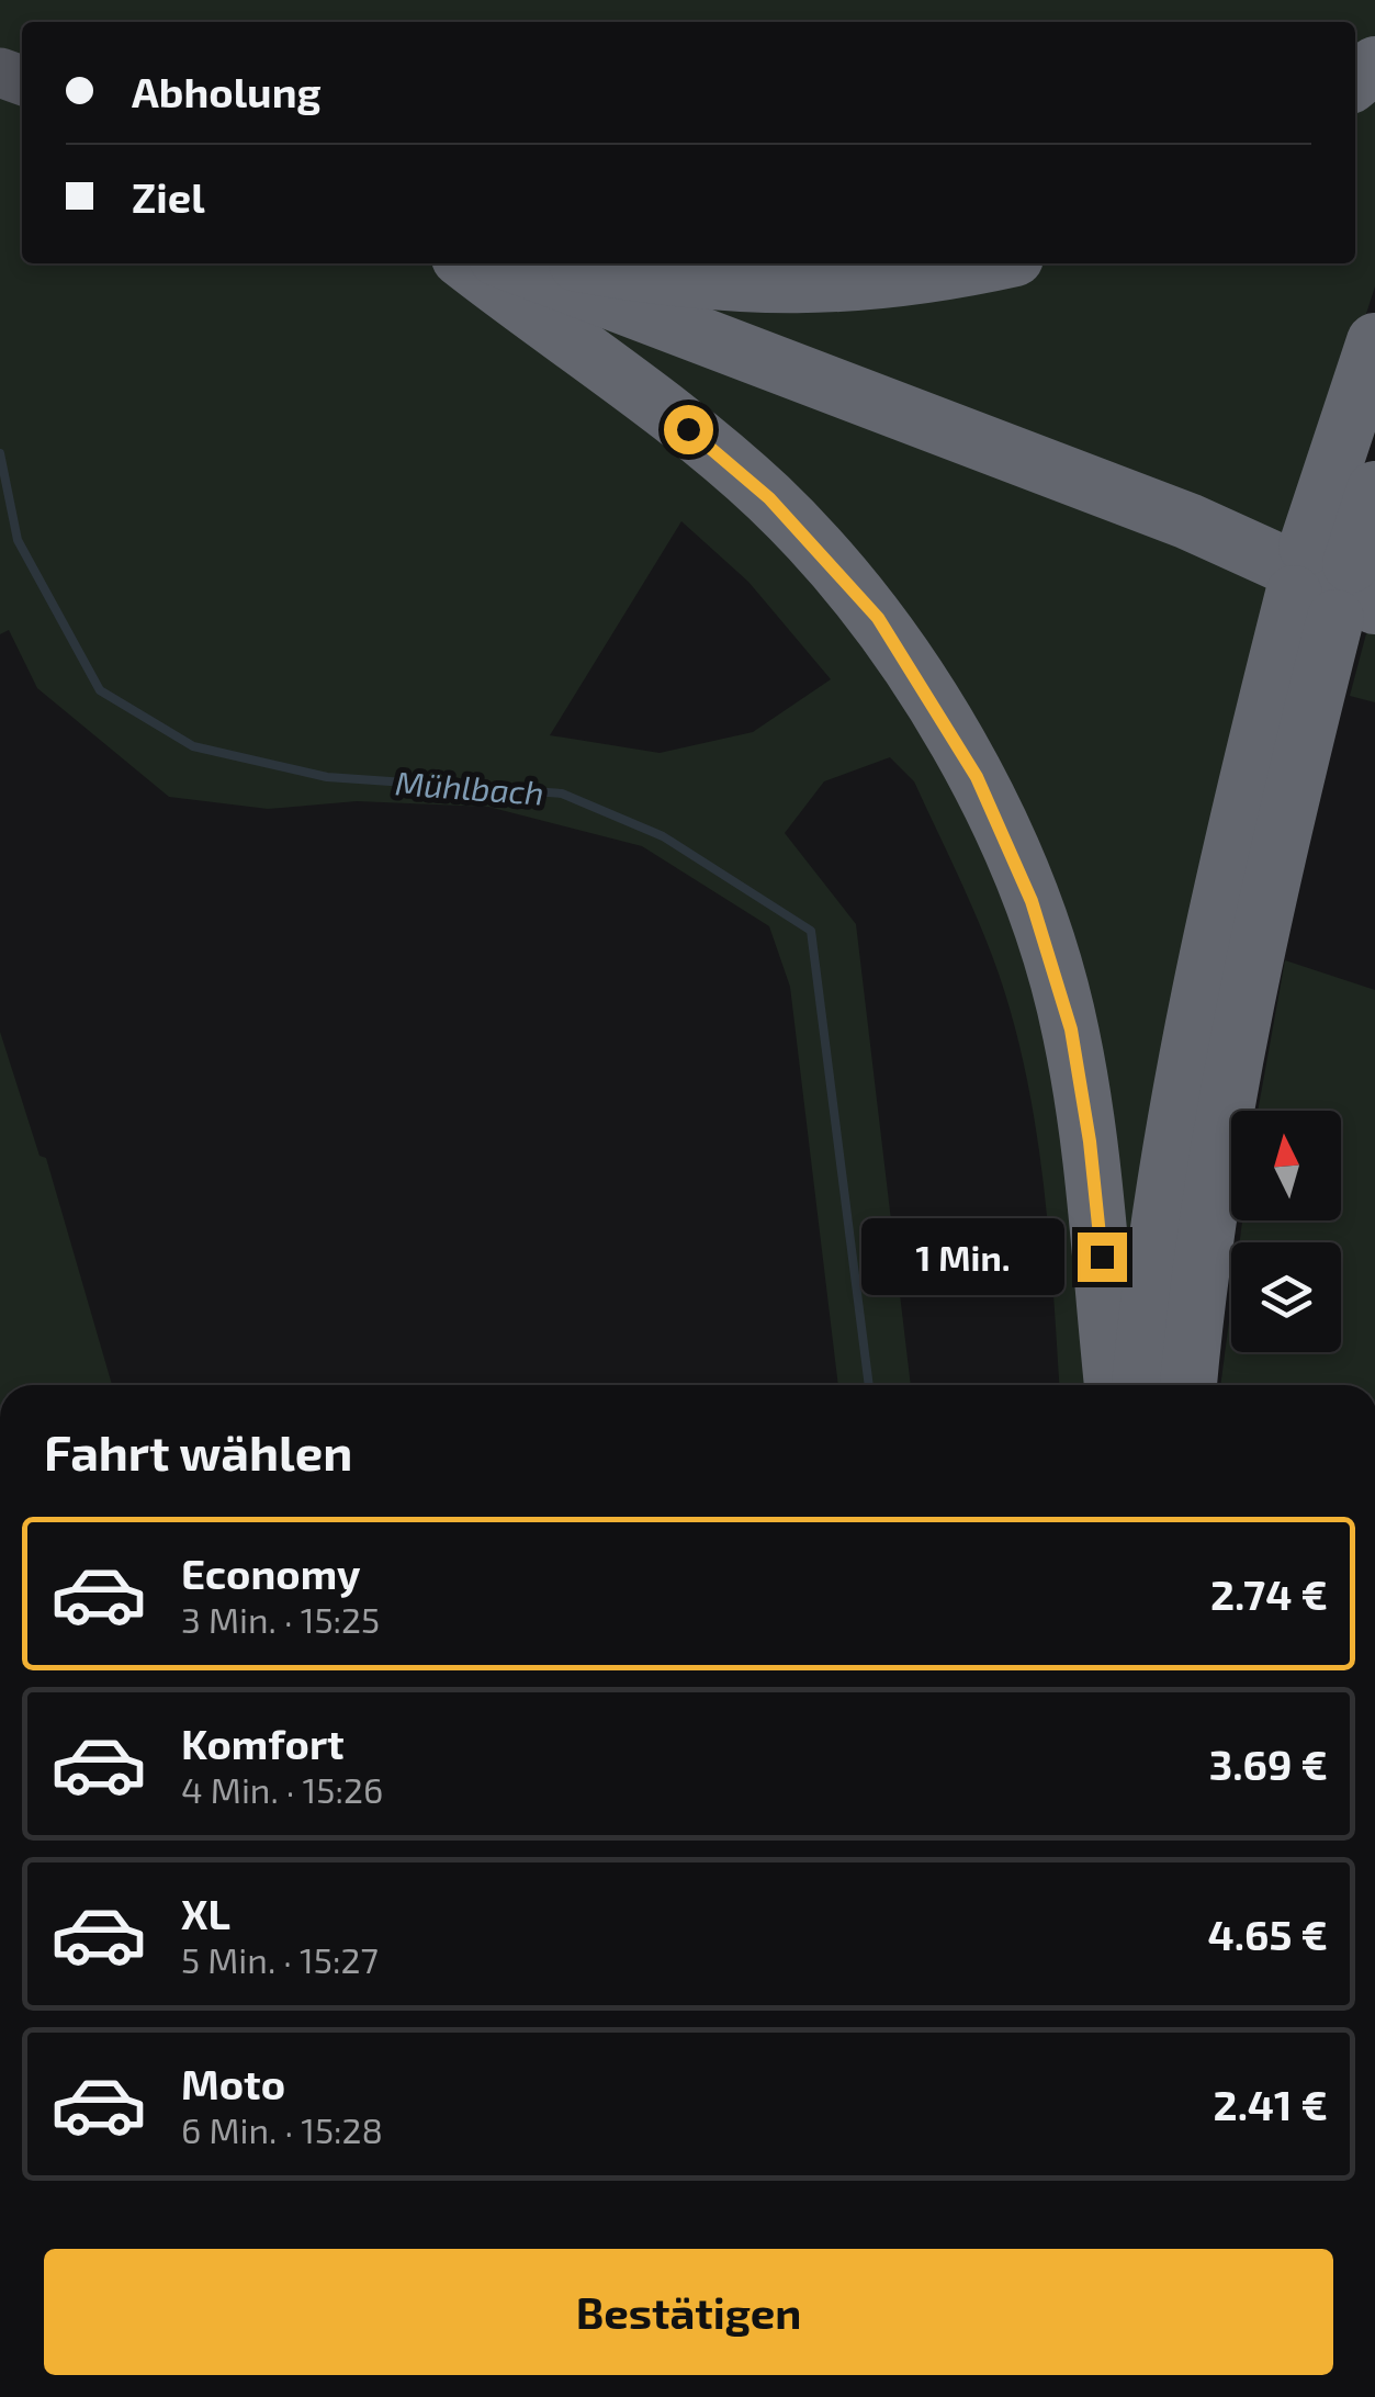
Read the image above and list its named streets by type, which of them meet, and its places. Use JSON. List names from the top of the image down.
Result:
{
  "water": ["Mühlbach"],
  "north": "top",
  "page": {
    "banner": ["Abholung", "Ziel"],
    "bubble": "1 Min.",
    "heading": "Fahrt wählen",
    "list": [
      {
        "name": "Economy",
        "note": "3 Min. · 15:25",
        "value": "2.74 €"
      },
      {
        "name": "Komfort",
        "note": "4 Min. · 15:26",
        "value": "3.69 €"
      },
      {
        "name": "XL",
        "note": "5 Min. · 15:27",
        "value": "4.65 €"
      },
      {
        "name": "Moto",
        "note": "6 Min. · 15:28",
        "value": "2.41 €"
      }
    ],
    "buttons": "Bestätigen"
  }
}
